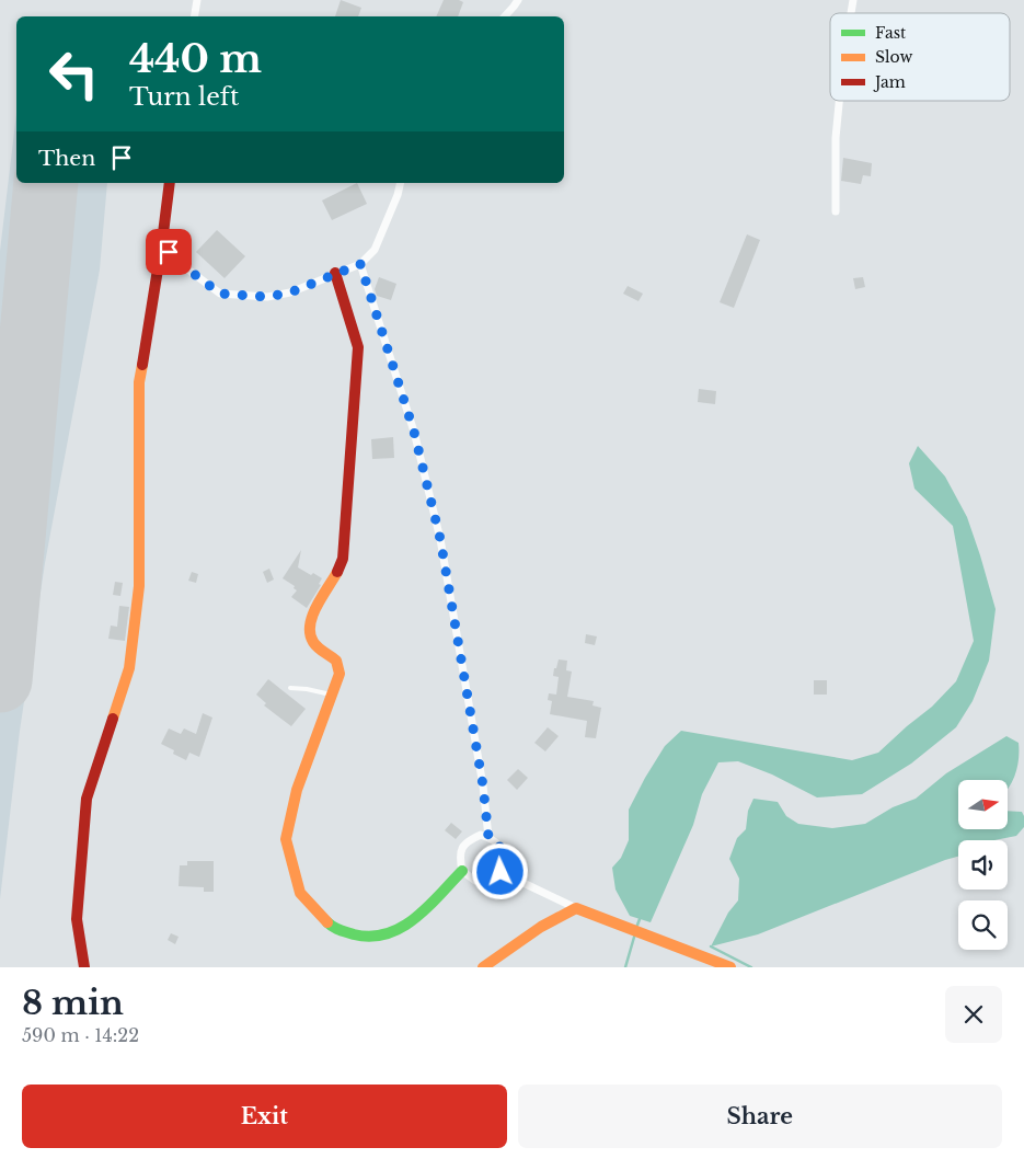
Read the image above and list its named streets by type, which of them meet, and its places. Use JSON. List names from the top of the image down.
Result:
{
  "legend": ["Fast", "Slow", "Jam"],
  "north": "right",
  "page": {
    "turn": ["440 m", "Turn left"],
    "then": "Then",
    "heading": ["8 min", "590 m · 14:22"],
    "buttons": ["Exit", "Share"]
  }
}
